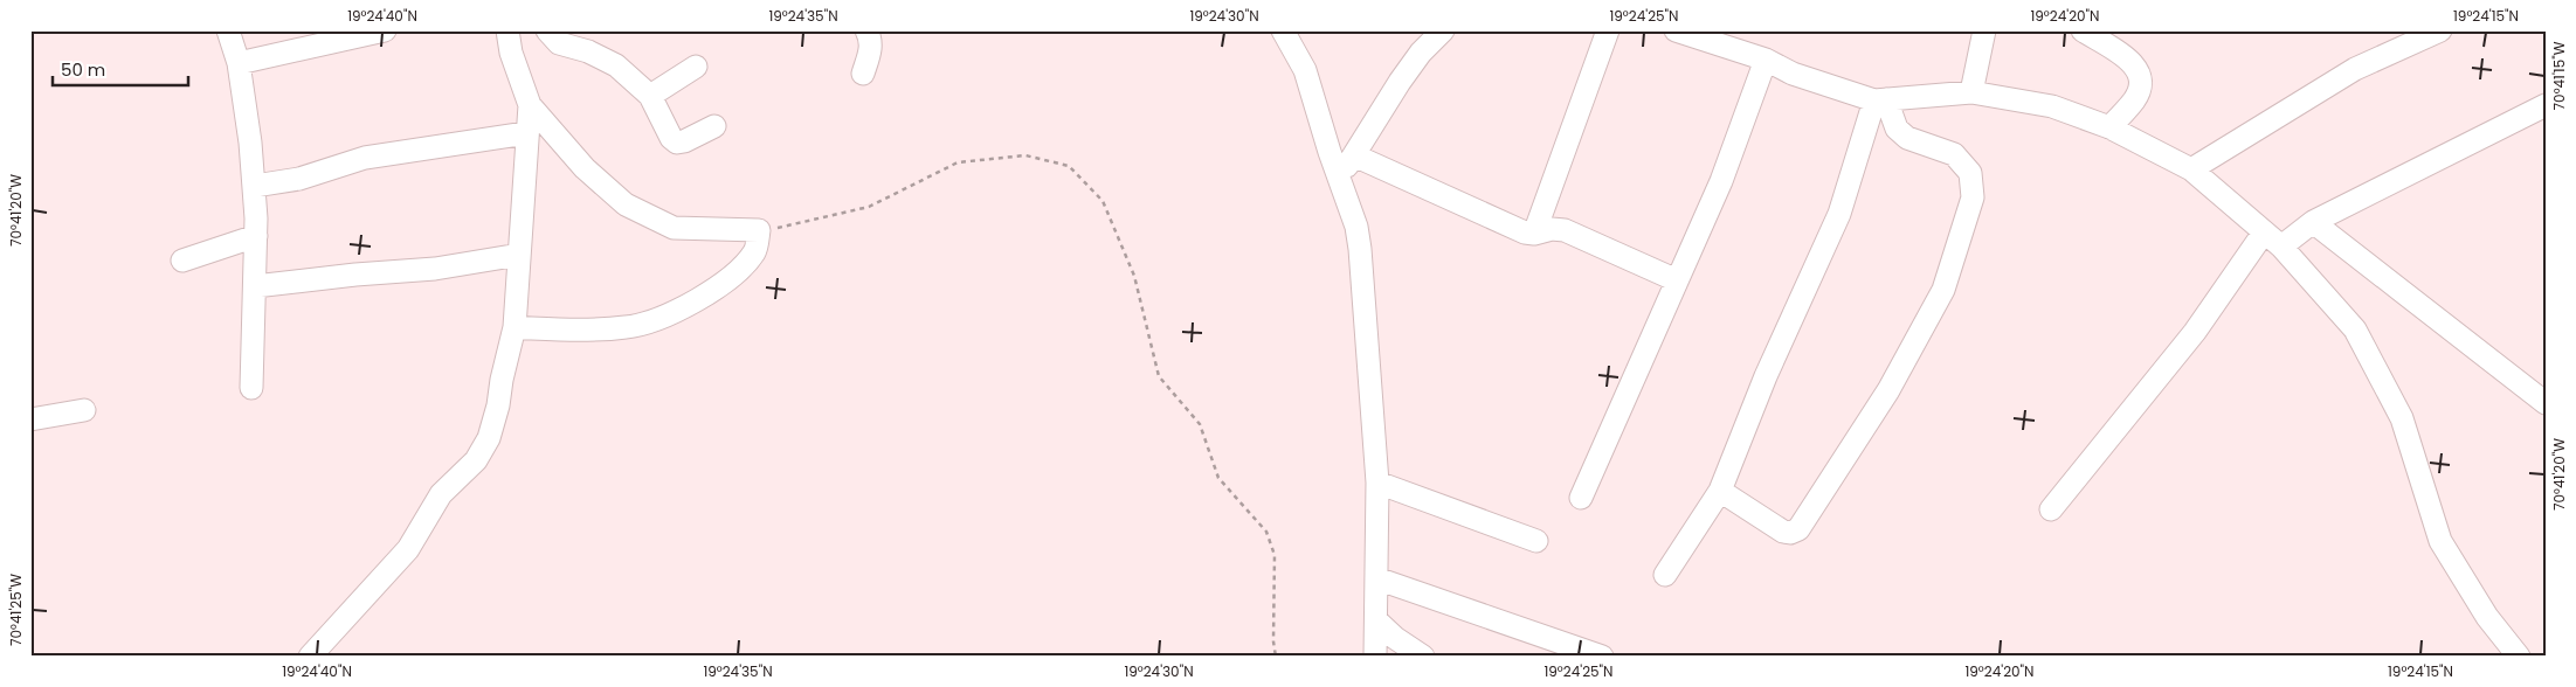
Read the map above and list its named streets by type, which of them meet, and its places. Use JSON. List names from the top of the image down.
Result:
{
  "scale_bar": "50 m",
  "coordinates": [
    "19°24'40\"N",
    "19°24'35\"N",
    "19°24'30\"N",
    "19°24'25\"N",
    "19°24'20\"N",
    "19°24'15\"N",
    "70°41'15\"W",
    "70°41'20\"W",
    "70°41'25\"W"
  ]
}
